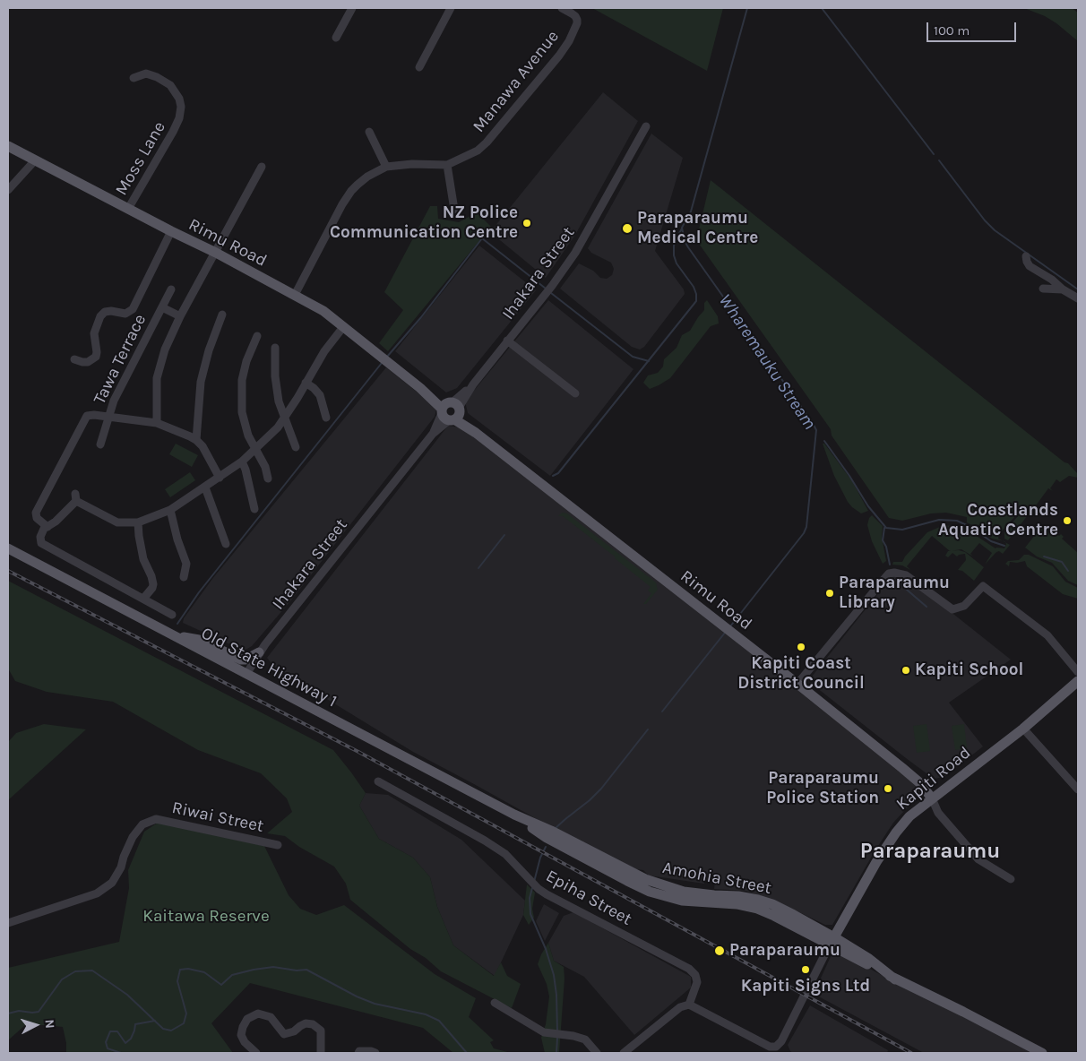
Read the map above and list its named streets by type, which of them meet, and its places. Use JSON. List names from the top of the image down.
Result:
{
  "streets": {
    "main road": [
      "Rimu Road",
      "Old State Highway 1",
      "Kapiti Road",
      "Amohia Street"
    ],
    "street": [
      "Manawa Avenue",
      "Moss Lane",
      "Ihakara Street",
      "Tawa Terrace",
      "Riwai Street",
      "Epiha Street"
    ]
  },
  "crossings": [
    ["Manawa Avenue", "Rimu Road"],
    ["Moss Lane", "Rimu Road"],
    ["Rimu Road", "Ihakara Street"],
    ["Rimu Road", "Kapiti Road"],
    ["Ihakara Street", "Old State Highway 1"],
    ["Old State Highway 1", "Amohia Street"],
    ["Kapiti Road", "Amohia Street"]
  ],
  "districts": ["Paraparaumu"],
  "water": ["Wharemauku Stream"],
  "parks": ["Kaitawa Reserve"],
  "places": [
    "NZ Police Communication Centre",
    "Paraparaumu Medical Centre",
    "Coastlands Aquatic Centre",
    "Paraparaumu Library",
    "Kapiti Coast District Council",
    "Kapiti School",
    "Paraparaumu Police Station",
    "Paraparaumu",
    "Kapiti Signs Ltd"
  ],
  "scale_bar": "100 m",
  "north": "right"
}
